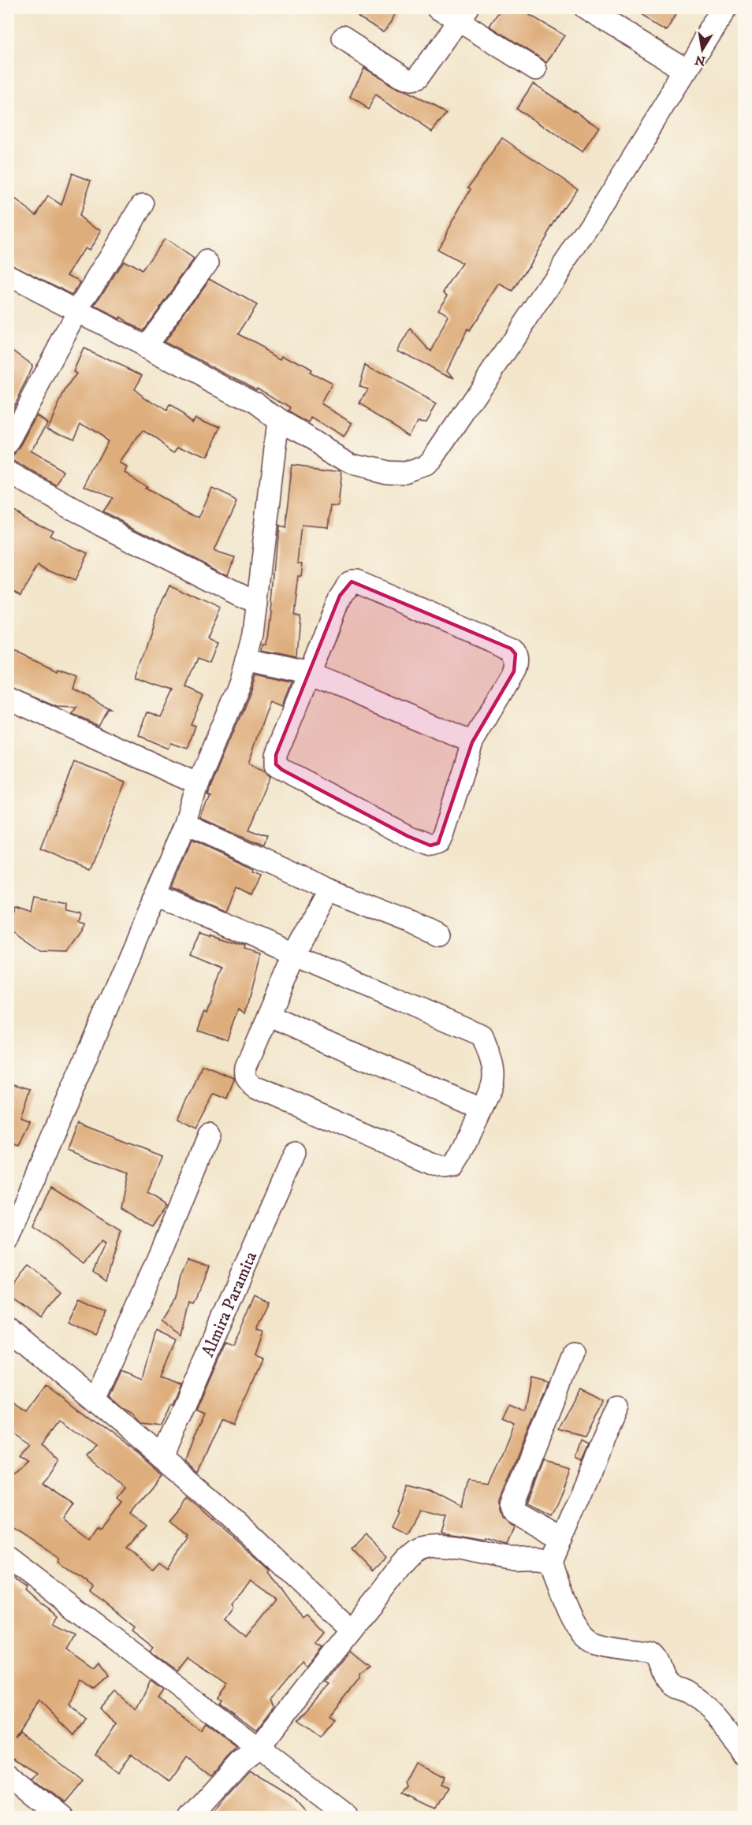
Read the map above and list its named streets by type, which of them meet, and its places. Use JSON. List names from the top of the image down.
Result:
{
  "streets": {
    "street": ["Almira Paramita"]
  },
  "north": "bottom"
}
